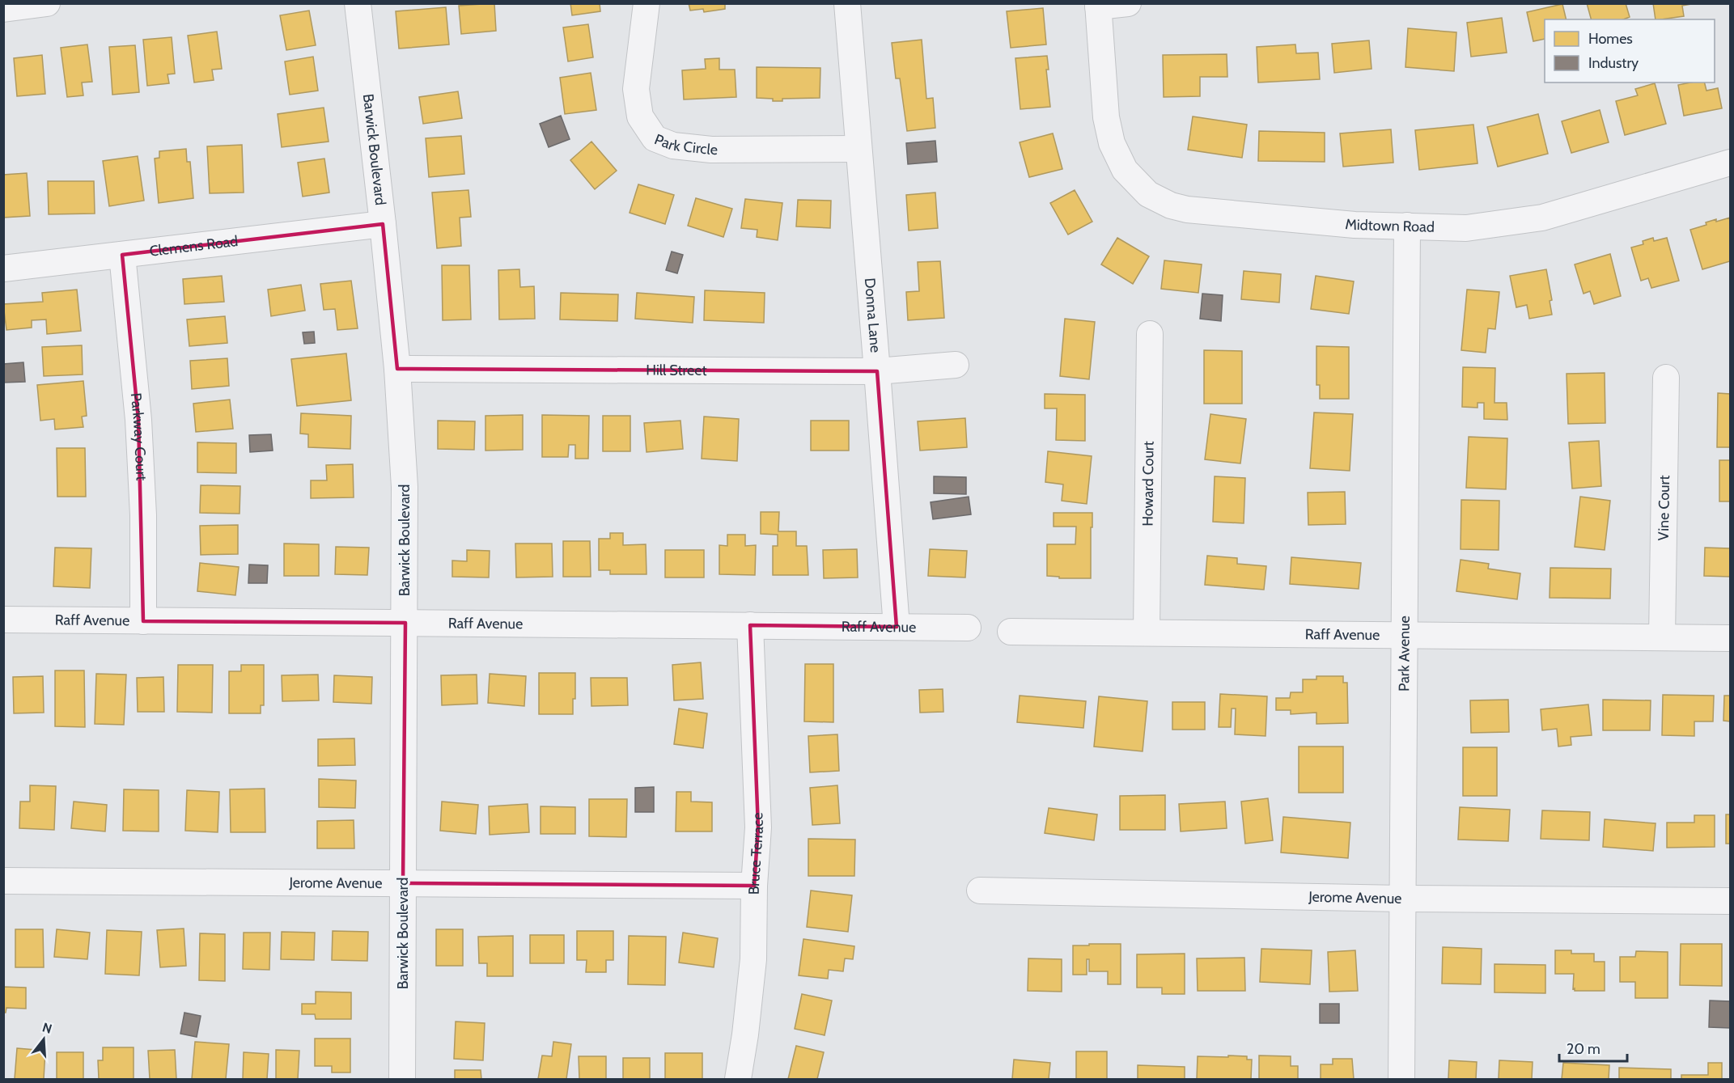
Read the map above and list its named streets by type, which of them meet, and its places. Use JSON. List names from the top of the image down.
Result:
{
  "streets": {
    "street": [
      "Park Circle",
      "Barwick Boulevard",
      "Midtown Road",
      "Clemens Road",
      "Donna Lane",
      "Hill Street",
      "Parkway Court",
      "Howard Court",
      "Vine Court",
      "Raff Avenue",
      "Park Avenue",
      "Bruce Terrace",
      "Jerome Avenue"
    ]
  },
  "crossings": [
    ["Park Circle", "Donna Lane"],
    ["Barwick Boulevard", "Clemens Road"],
    ["Barwick Boulevard", "Hill Street"],
    ["Barwick Boulevard", "Raff Avenue"],
    ["Barwick Boulevard", "Jerome Avenue"],
    ["Midtown Road", "Park Avenue"],
    ["Clemens Road", "Parkway Court"],
    ["Donna Lane", "Hill Street"],
    ["Donna Lane", "Raff Avenue"],
    ["Parkway Court", "Raff Avenue"],
    ["Howard Court", "Raff Avenue"],
    ["Vine Court", "Raff Avenue"],
    ["Raff Avenue", "Park Avenue"],
    ["Raff Avenue", "Bruce Terrace"],
    ["Park Avenue", "Jerome Avenue"],
    ["Bruce Terrace", "Jerome Avenue"]
  ],
  "legend": ["Homes", "Industry"],
  "scale_bar": "20 m",
  "north": "top"
}
